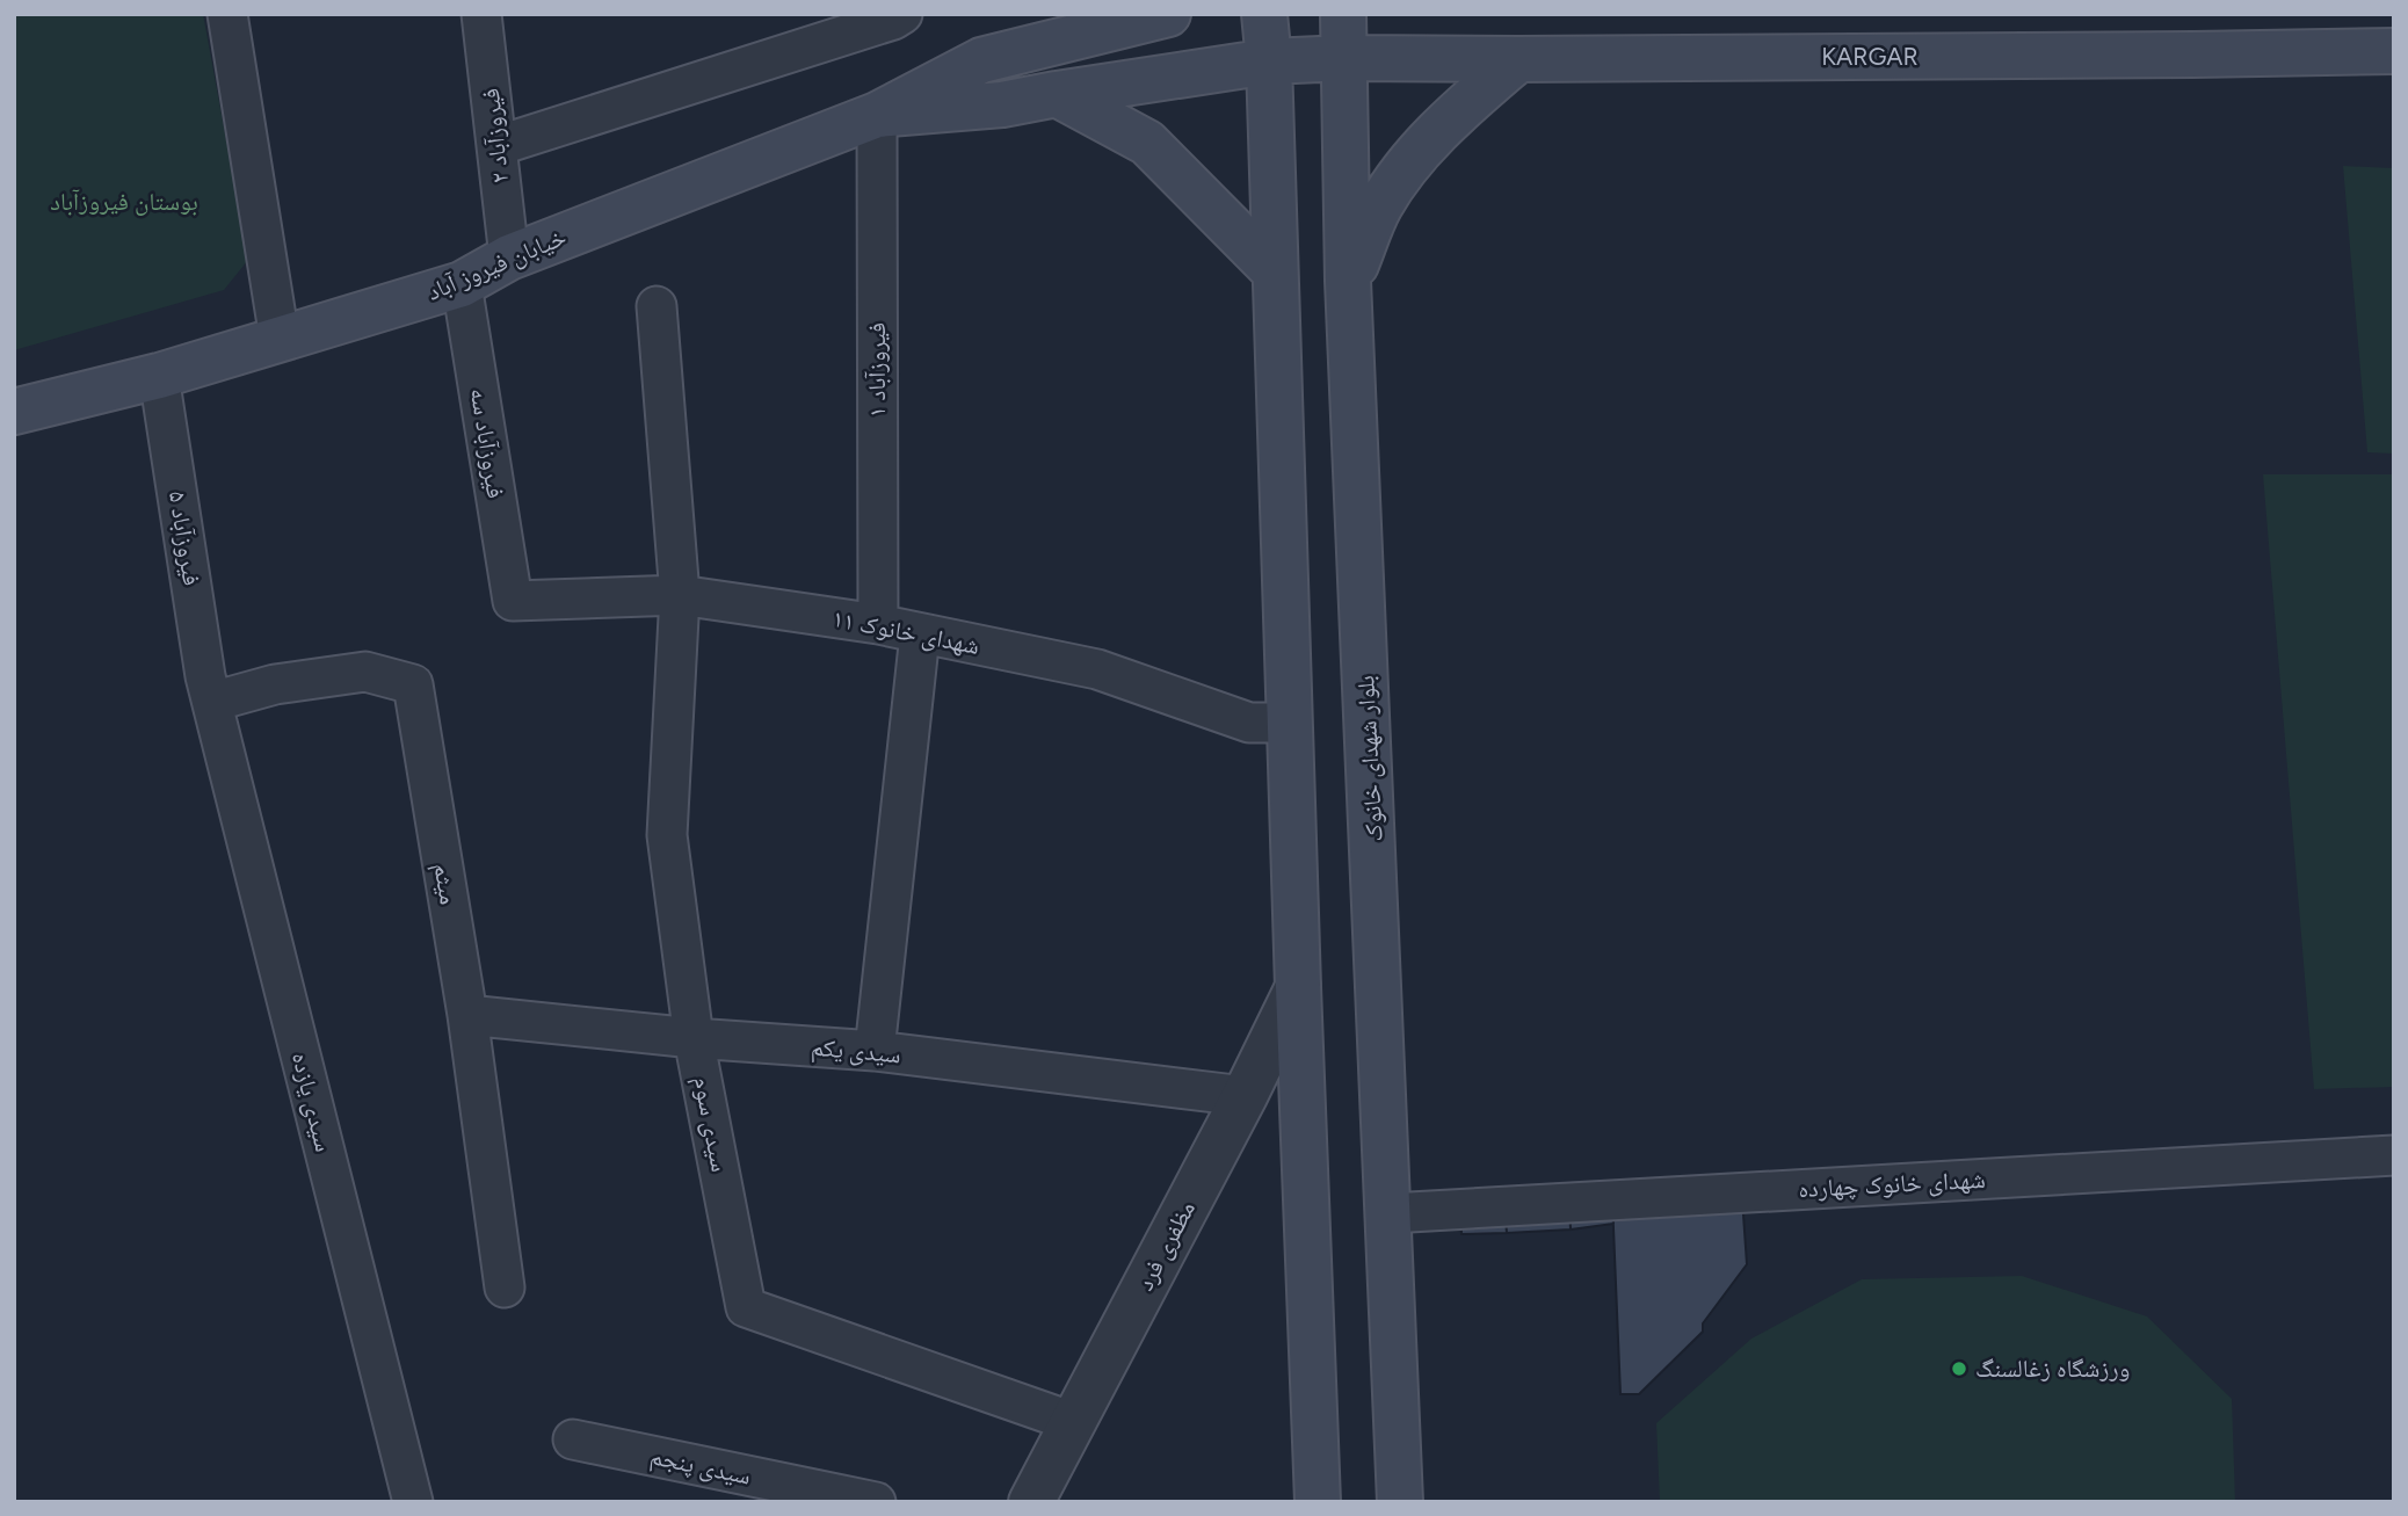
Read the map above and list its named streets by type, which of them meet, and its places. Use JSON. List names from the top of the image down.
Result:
{
  "streets": {
    "main road": ["KARGAR", "خیابان فیروز آباد", "بلوار شهدای خانوک"],
    "street": [
      "فیروزآباد ۲",
      "فیروزآباد ۱",
      "فیروزآباد سه",
      "فیروزآباد ۵",
      "شهدای خانوک ۱۱",
      "میثم",
      "سیدی یکم",
      "سیدی یازده",
      "سیدی سوم",
      "شهدای خانوک چهارده",
      "مظفری فرد",
      "سیدی پنجم"
    ]
  },
  "crossings": [
    ["KARGAR", "خیابان فیروز آباد"],
    ["KARGAR", "فیروزآباد ۱"],
    ["KARGAR", "بلوار شهدای خانوک"],
    ["فیروزآباد ۲", "خیابان فیروز آباد"],
    ["خیابان فیروز آباد", "فیروزآباد ۱"],
    ["خیابان فیروز آباد", "فیروزآباد سه"],
    ["خیابان فیروز آباد", "فیروزآباد ۵"],
    ["فیروزآباد ۱", "شهدای خانوک ۱۱"],
    ["فیروزآباد سه", "شهدای خانوک ۱۱"],
    ["فیروزآباد ۵", "میثم"],
    ["فیروزآباد ۵", "سیدی یازده"],
    ["شهدای خانوک ۱۱", "سیدی سوم"],
    ["بلوار شهدای خانوک", "شهدای خانوک چهارده"],
    ["میثم", "سیدی یکم"],
    ["میثم", "سیدی یازده"],
    ["سیدی یکم", "سیدی سوم"],
    ["سیدی یکم", "مظفری فرد"],
    ["سیدی سوم", "مظفری فرد"]
  ],
  "parks": ["بوستان فیروزآباد"],
  "places": ["ورزشگاه زغالسنگ"]
}
